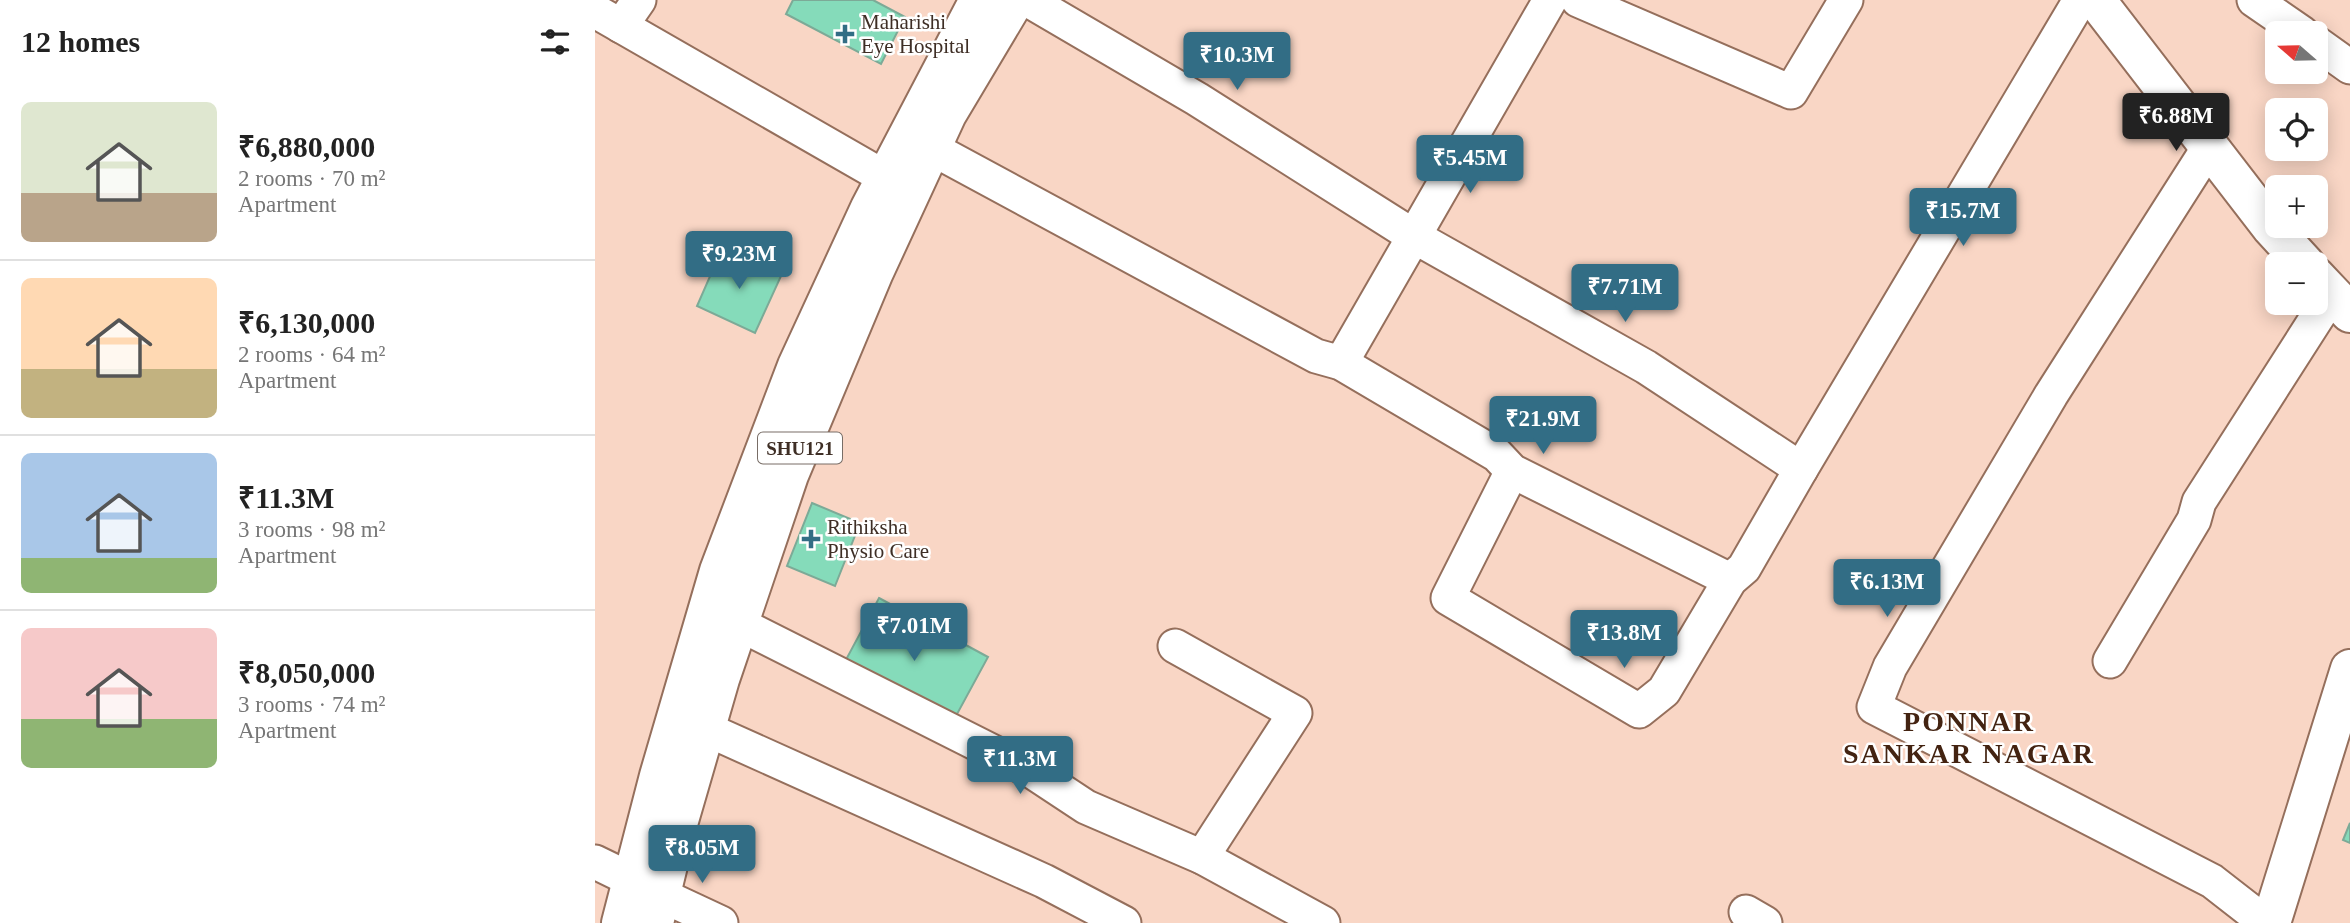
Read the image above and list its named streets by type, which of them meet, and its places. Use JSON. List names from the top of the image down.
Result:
{
  "streets": {
    "main road": ["SHU121"]
  },
  "districts": ["PONNAR SANKAR NAGAR"],
  "places": {
    "health": ["Maharishi Eye Hospital", "Rithiksha Physio Care"]
  },
  "north": "left",
  "page": {
    "heading": "12 homes",
    "map_buttons": ["+", "−"],
    "price": [
      "₹10.3M",
      "₹6.88M",
      "₹5.45M",
      "₹15.7M",
      "₹9.23M",
      "₹7.71M",
      "₹21.9M",
      "₹6.13M",
      "₹7.01M",
      "₹13.8M",
      "₹11.3M",
      "₹8.05M"
    ],
    "list": [
      {
        "name": "₹6,880,000",
        "note": "2 rooms · 70 m² · Apartment"
      },
      {
        "name": "₹6,130,000",
        "note": "2 rooms · 64 m² · Apartment"
      },
      {
        "name": "₹11.3M",
        "note": "3 rooms · 98 m² · Apartment"
      },
      {
        "name": "₹8,050,000",
        "note": "3 rooms · 74 m² · Apartment"
      }
    ]
  }
}
